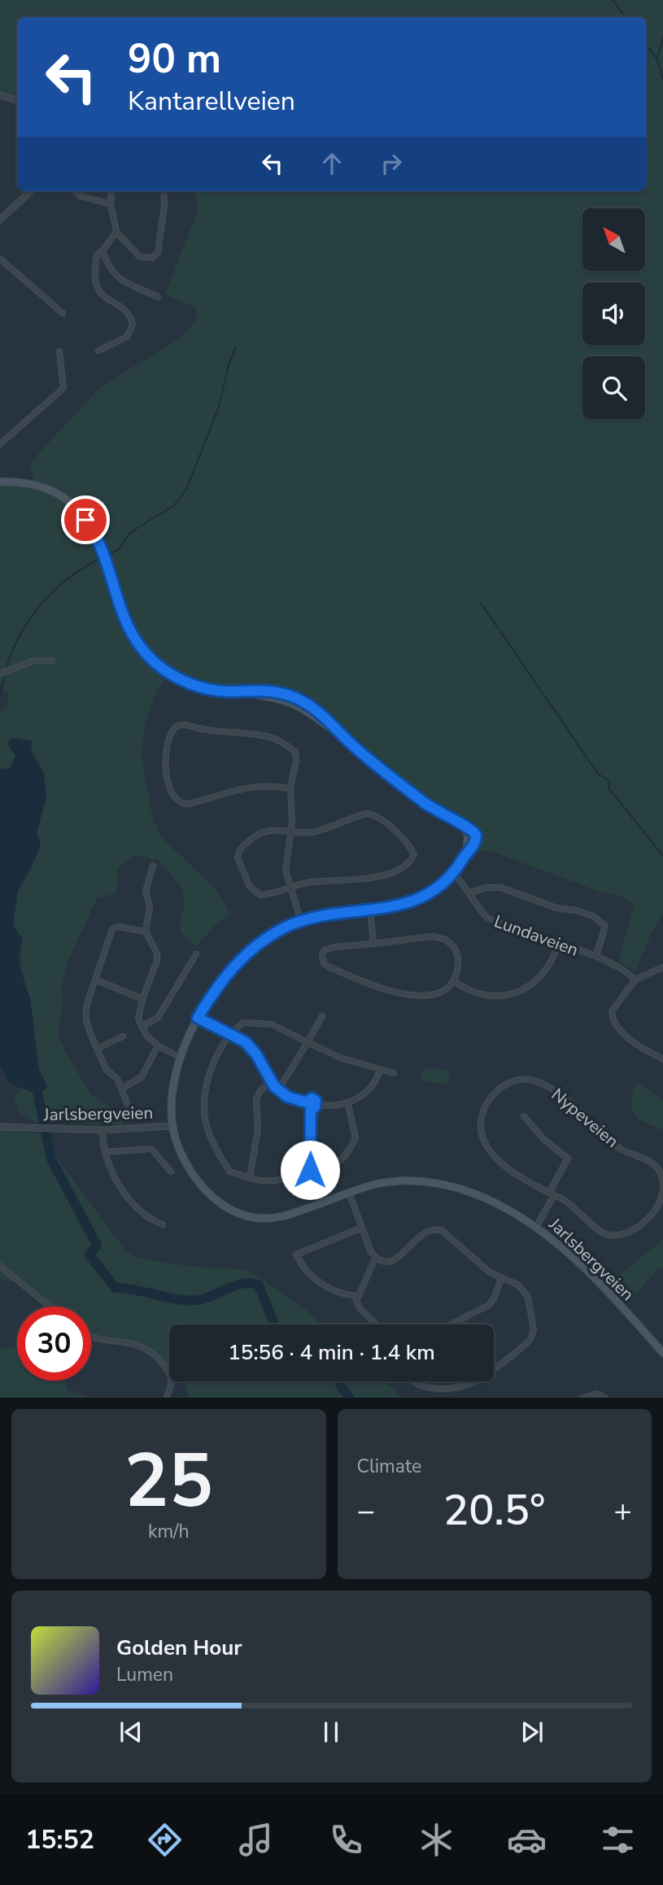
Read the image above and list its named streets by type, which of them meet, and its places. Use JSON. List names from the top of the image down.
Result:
{
  "streets": {
    "main road": ["Jarlsbergveien"],
    "street": ["Lundaveien", "Nypeveien"]
  },
  "north": "top left",
  "page": {
    "turn": ["90 m", "Kantarellveien"],
    "limit": "30",
    "trip": "15:56 · 4 min · 1.4 km",
    "tile": [
      ["25", "km/h"],
      "Climate"
    ],
    "heat": ["−", "20.5°", "+"],
    "song": ["Golden Hour", "Lumen"],
    "tabs": "15:52"
  }
}
